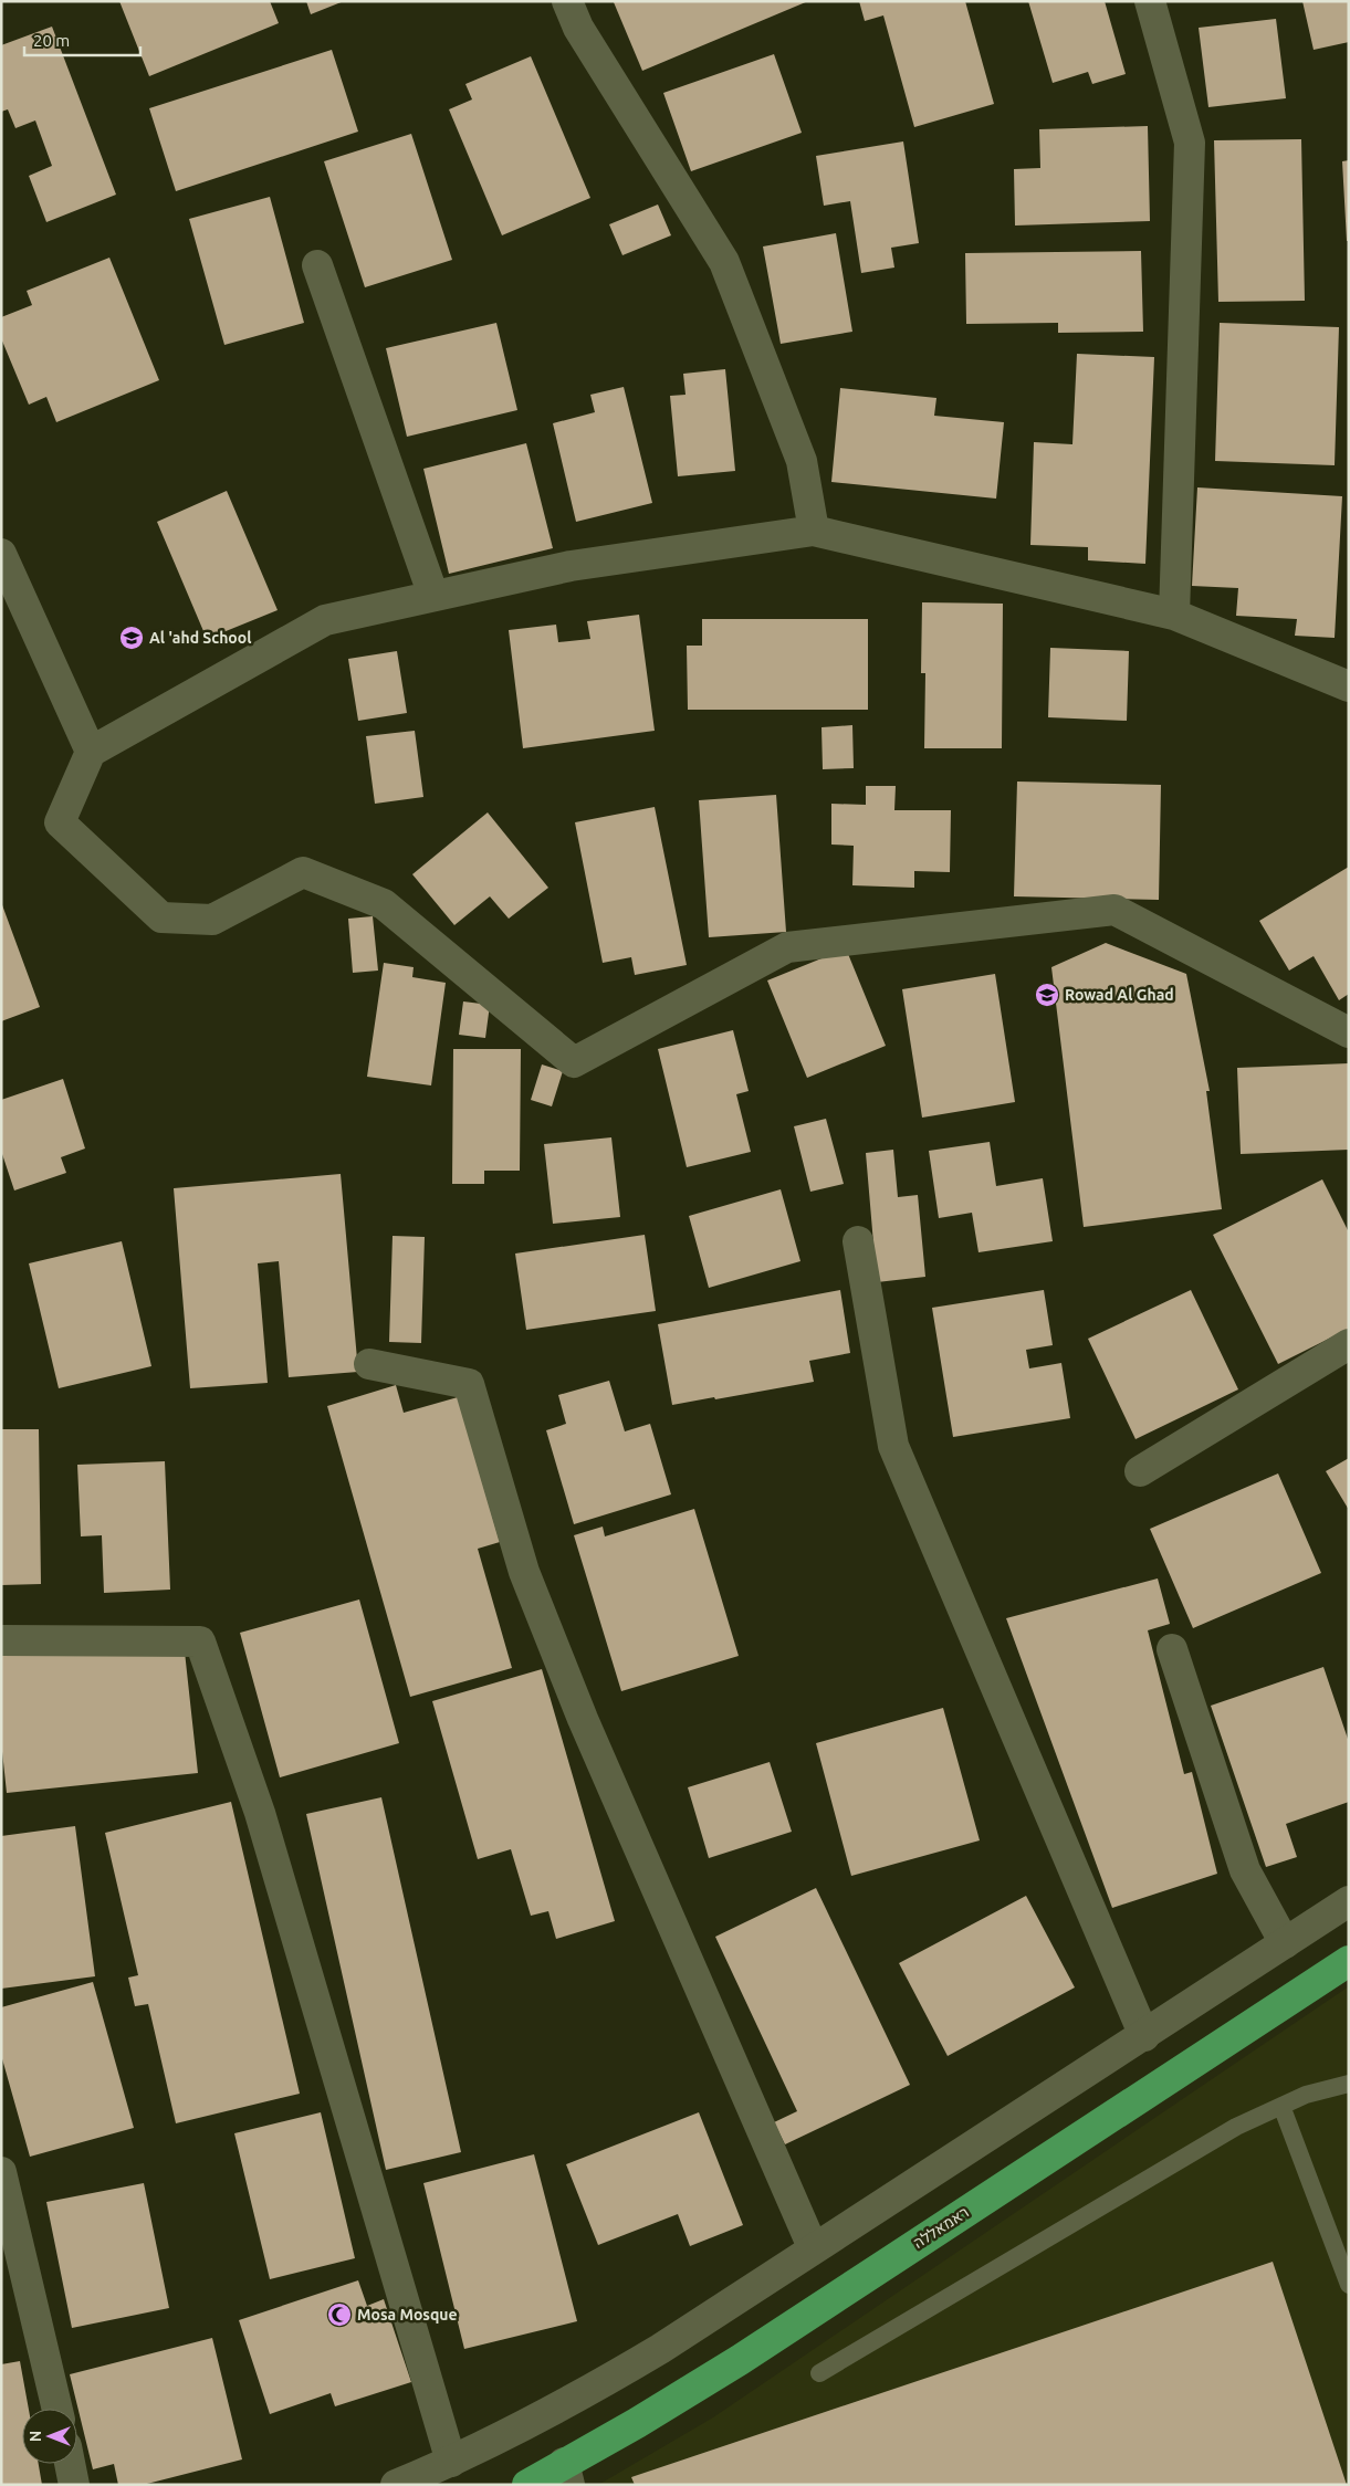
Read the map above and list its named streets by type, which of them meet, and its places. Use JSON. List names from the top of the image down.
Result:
{
  "streets": {
    "highway": ["ראמאללה"]
  },
  "places": {
    "school or university": ["Al 'ahd School", "Rowad Al Ghad"],
    "mosque": ["Mosa Mosque"]
  },
  "scale_bar": "20 m",
  "north": "left"
}
